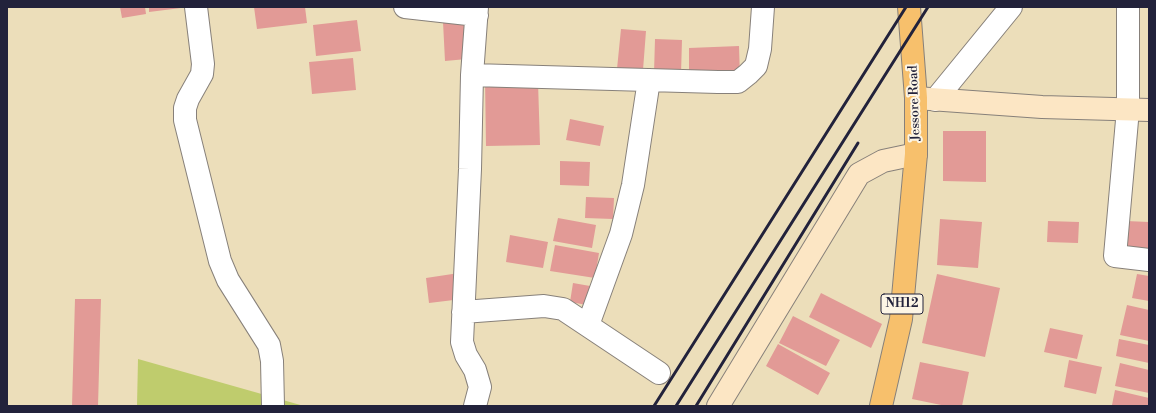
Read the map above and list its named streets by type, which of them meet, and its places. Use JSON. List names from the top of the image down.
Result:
{
  "streets": {
    "highway": ["Jessore Road", "NH12"]
  }
}
